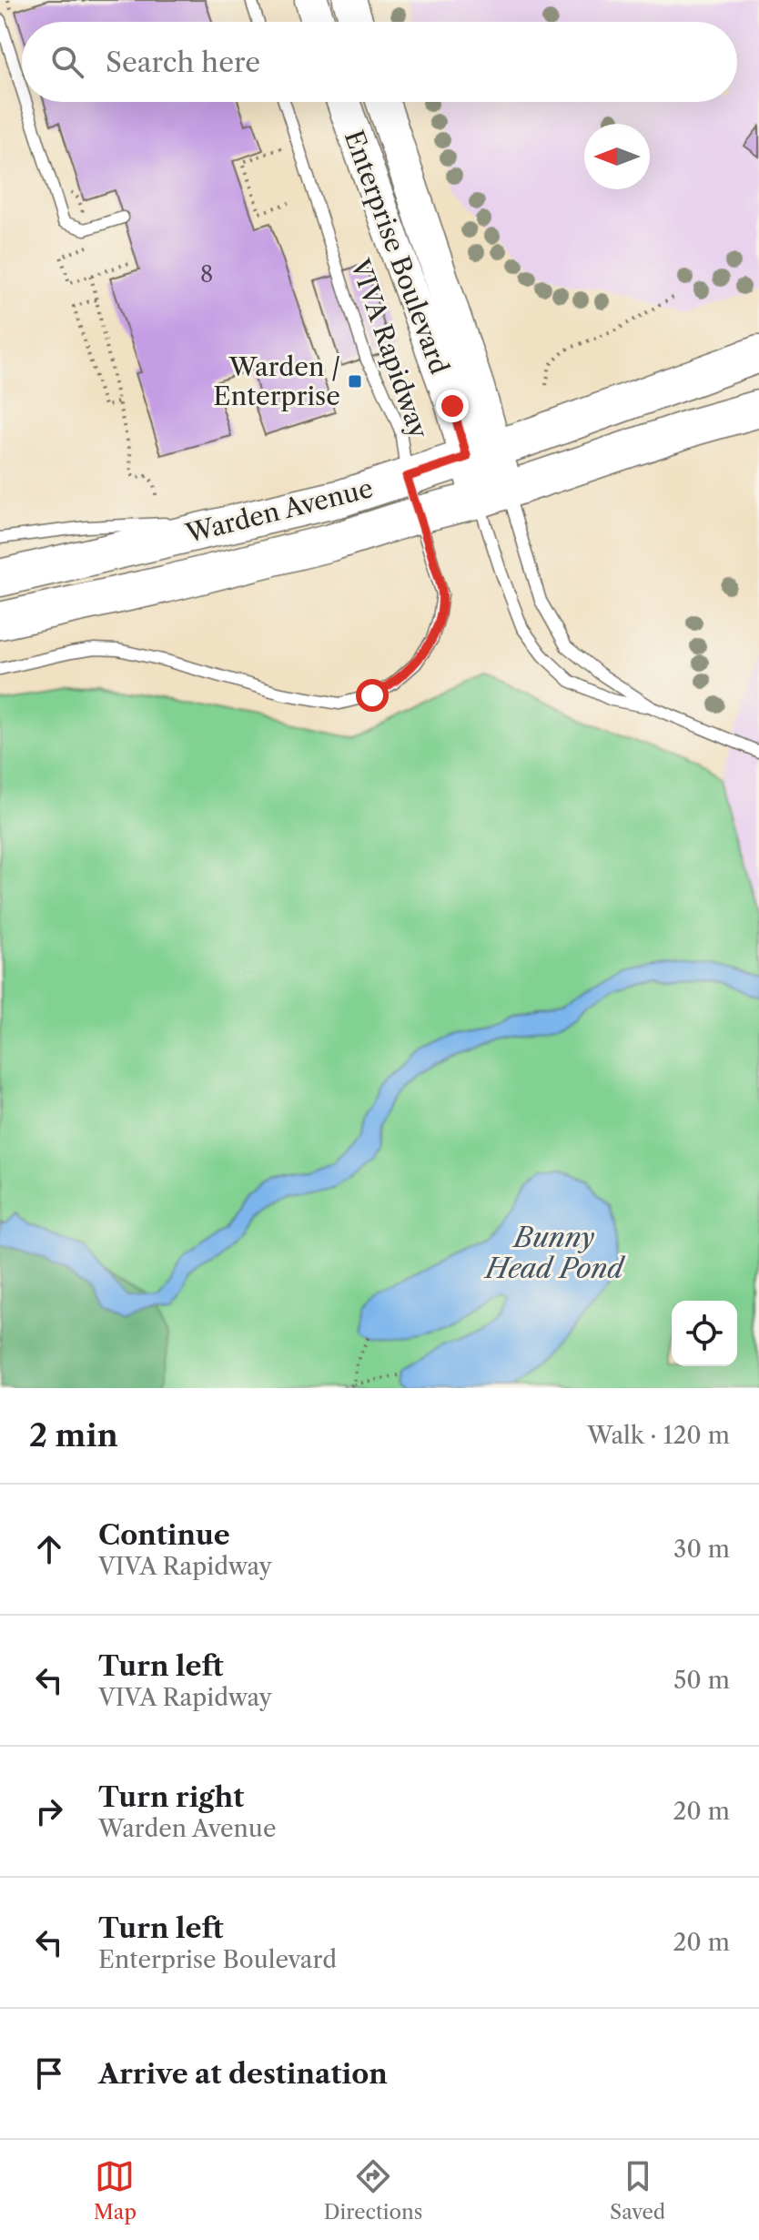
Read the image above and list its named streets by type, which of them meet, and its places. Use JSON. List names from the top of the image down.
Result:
{
  "streets": {
    "main road": ["Enterprise Boulevard", "Warden Avenue"],
    "lane": ["VIVA Rapidway"]
  },
  "crossings": [
    ["Enterprise Boulevard", "Warden Avenue"],
    ["VIVA Rapidway", "Warden Avenue"]
  ],
  "water": ["Bunny Head Pond"],
  "places": {
    "transit": ["Warden / Enterprise"]
  },
  "house_numbers": ["8"],
  "north": "left",
  "page": {
    "search": "Search here",
    "heading": ["2 min", "Walk · 120 m"],
    "list": [
      ["Continue", "VIVA Rapidway", "30 m"],
      ["Turn left", "VIVA Rapidway", "50 m"],
      ["Turn right", "Warden Avenue", "20 m"],
      ["Turn left", "Enterprise Boulevard", "20 m"],
      "Arrive at destination"
    ],
    "nav": ["Map", "Directions", "Saved"]
  }
}
